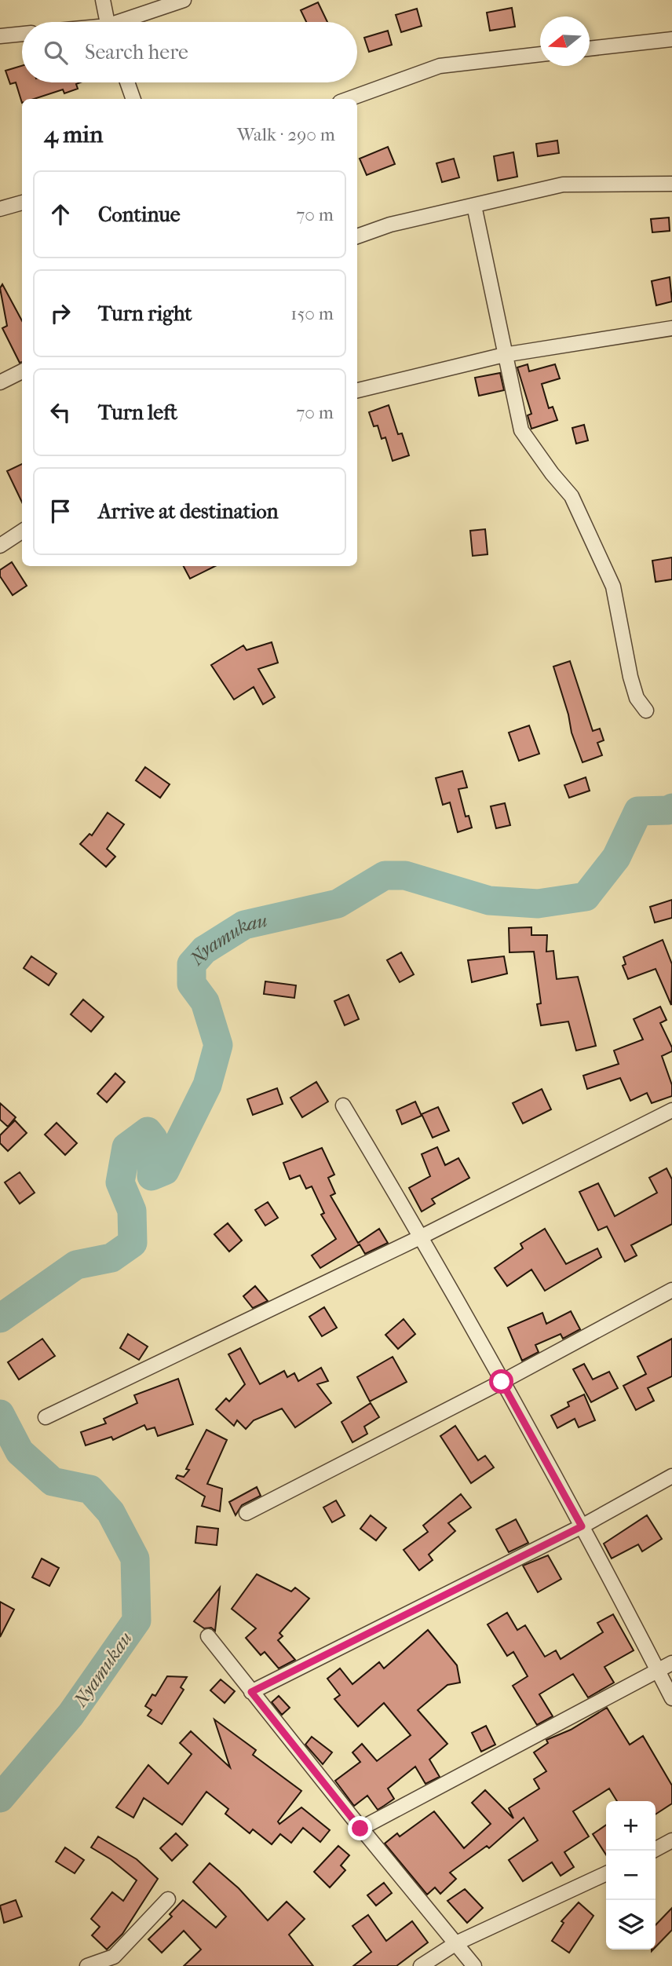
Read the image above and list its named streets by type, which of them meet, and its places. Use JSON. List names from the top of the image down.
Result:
{
  "water": ["Nyamukau"],
  "north": "left",
  "page": {
    "search": "Search here",
    "heading": ["4 min", "Walk · 290 m"],
    "list": [
      ["Continue", "70 m"],
      ["Turn right", "150 m"],
      ["Turn left", "70 m"],
      "Arrive at destination"
    ],
    "map_buttons": ["+", "−"]
  }
}
